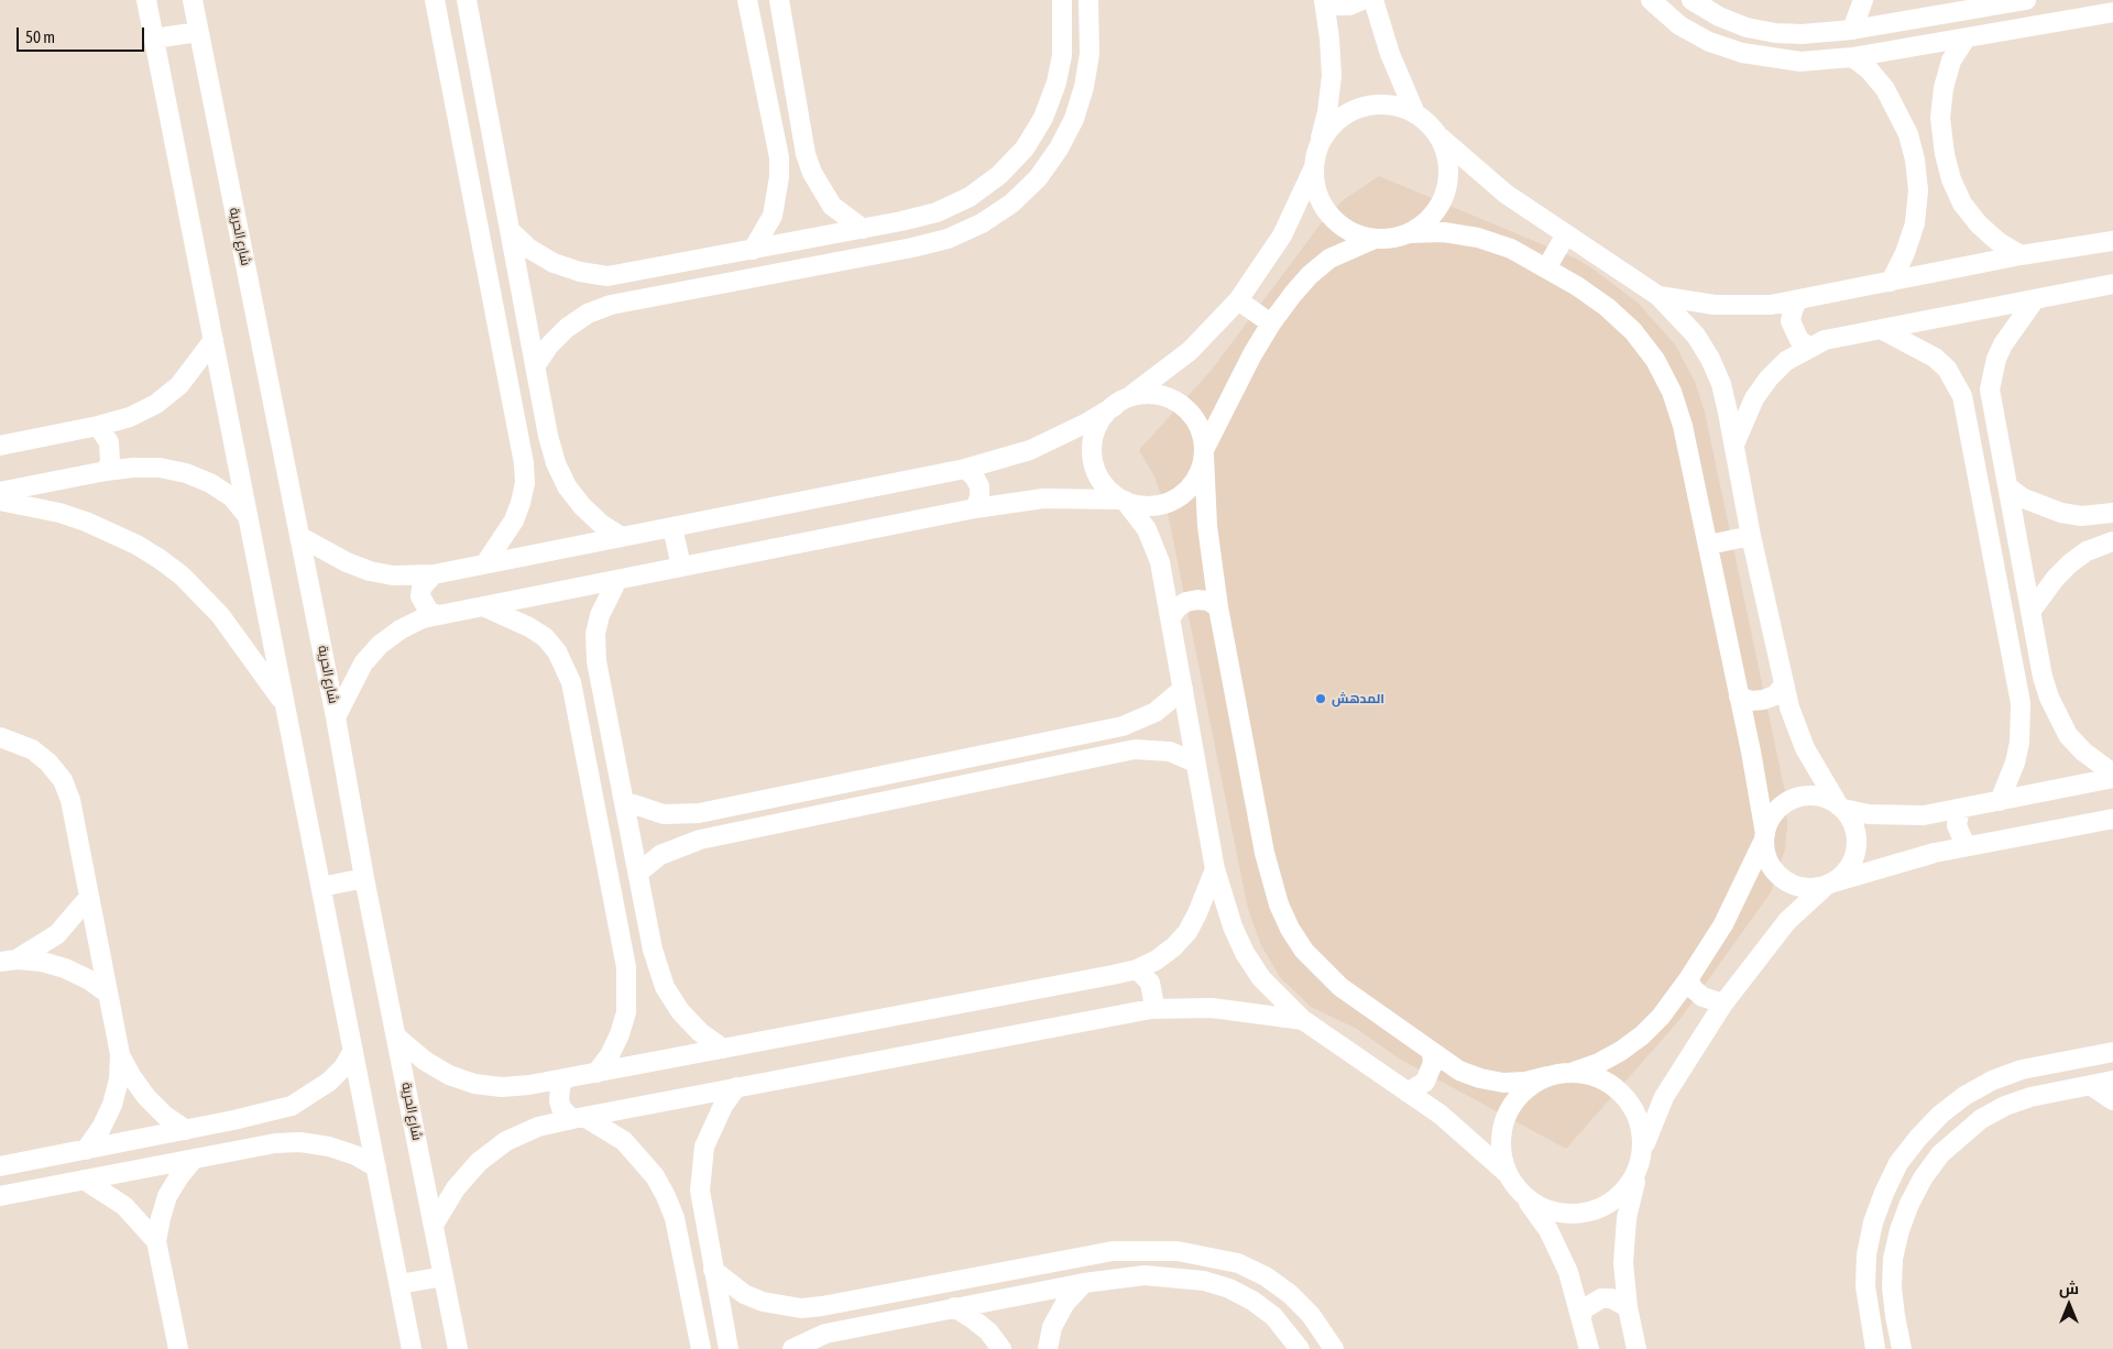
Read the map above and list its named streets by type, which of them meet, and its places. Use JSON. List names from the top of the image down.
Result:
{
  "streets": {
    "street": ["شارع الحرية"]
  },
  "places": ["المدهش"],
  "scale_bar": "50 m",
  "north": "top"
}
